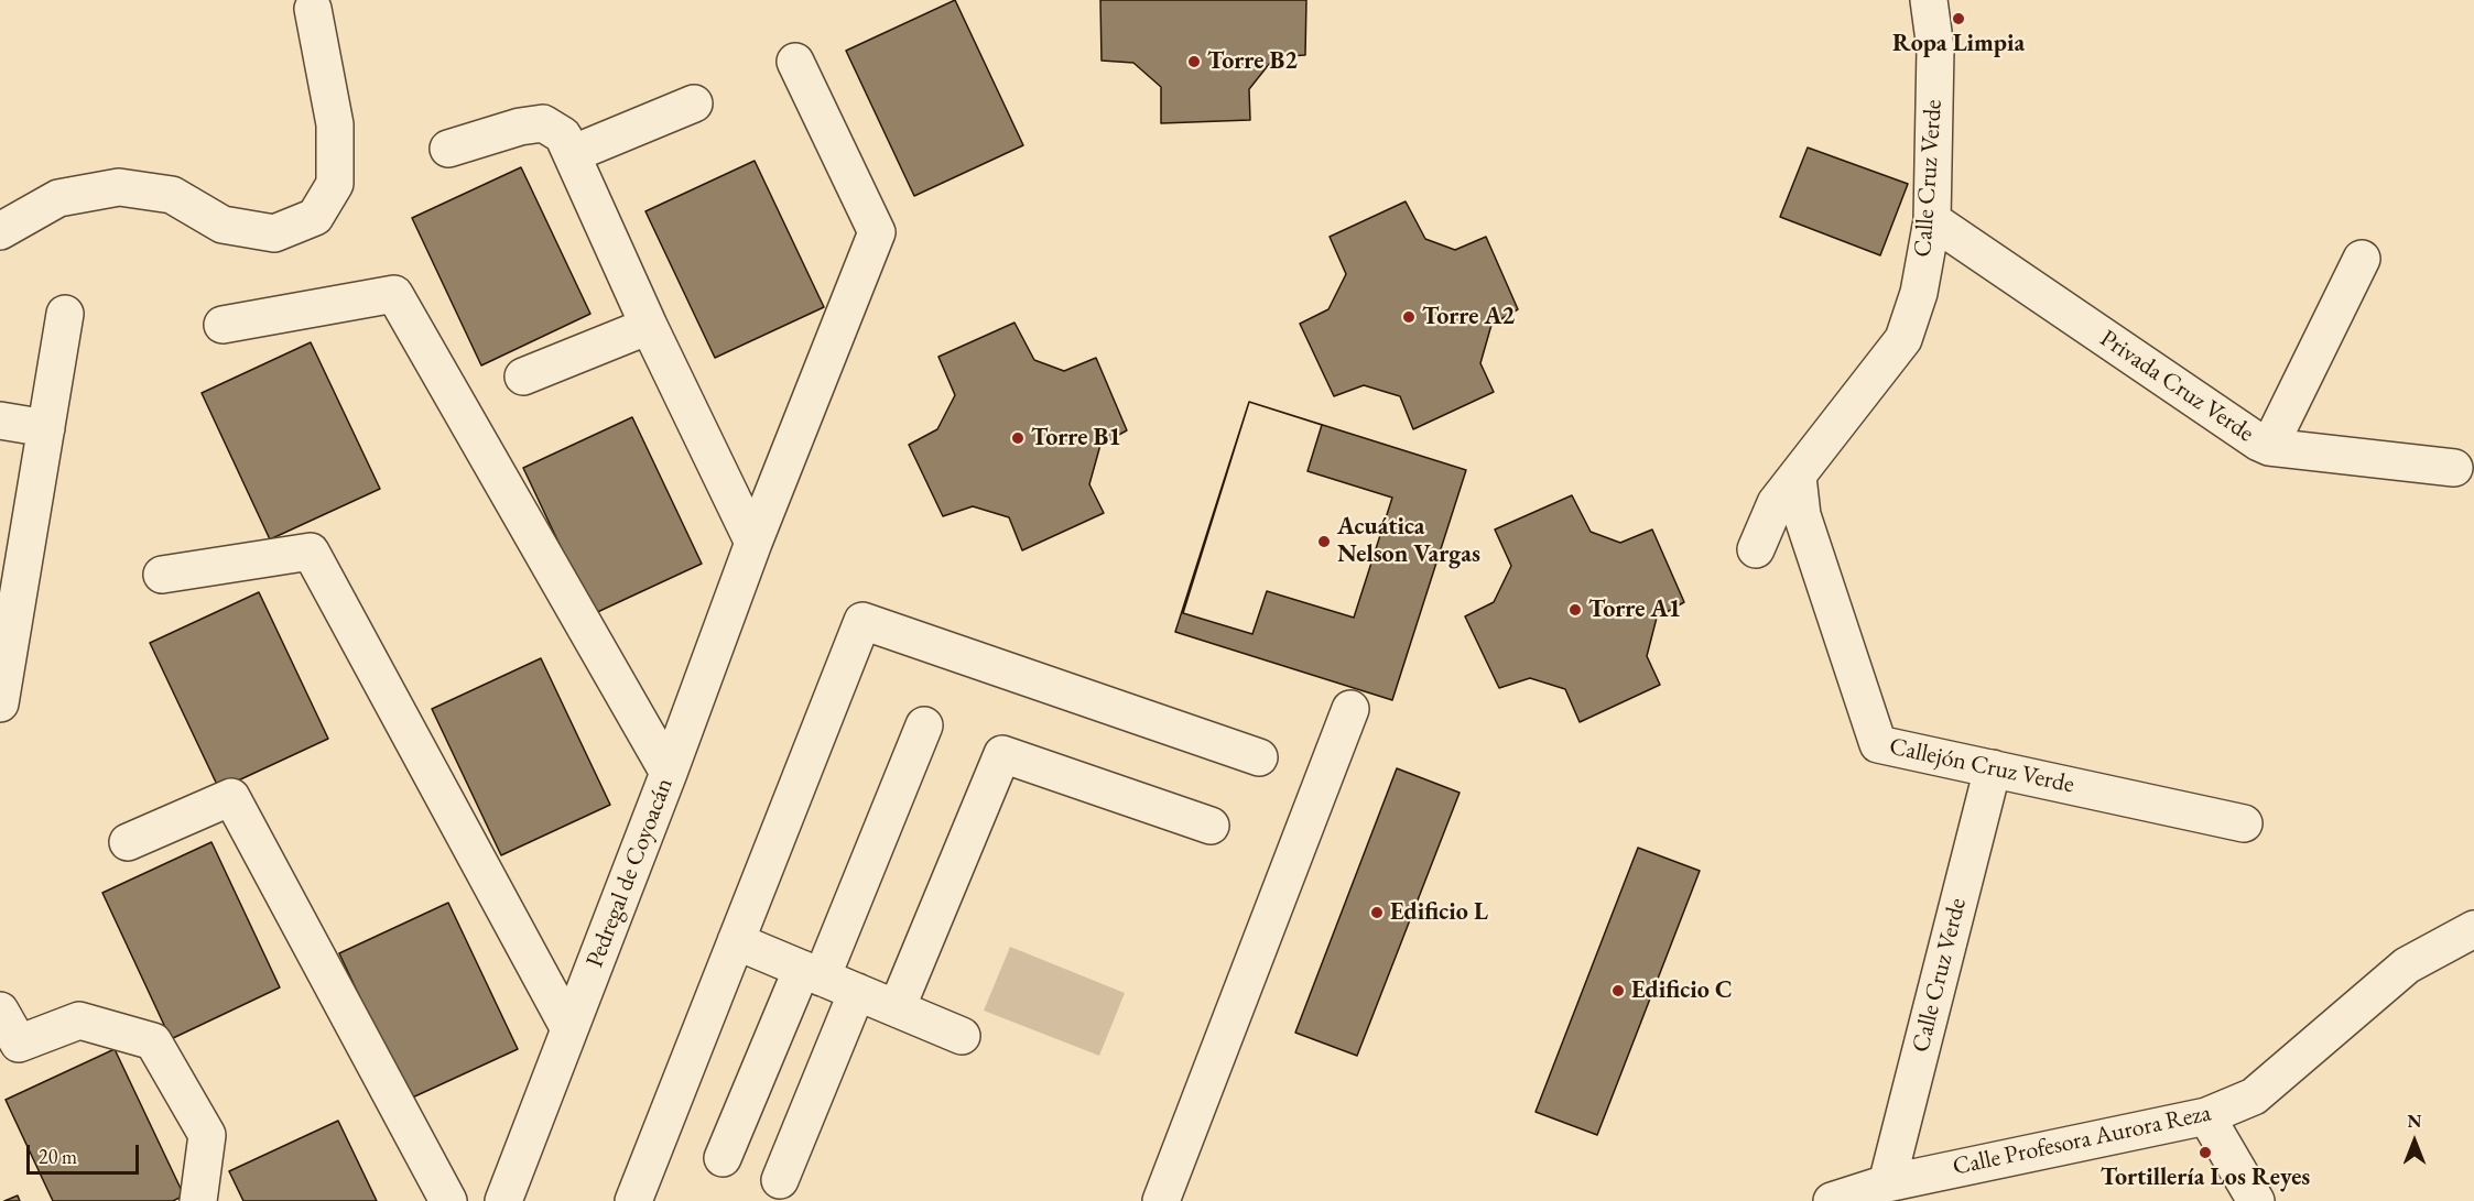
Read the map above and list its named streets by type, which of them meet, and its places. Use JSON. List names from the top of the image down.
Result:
{
  "streets": {
    "street": [
      "Calle Cruz Verde",
      "Privada Cruz Verde",
      "Callejón Cruz Verde",
      "Pedregal de Coyoacán",
      "Calle Profesora Aurora Reza"
    ]
  },
  "crossings": [
    ["Calle Cruz Verde", "Privada Cruz Verde"],
    ["Calle Cruz Verde", "Callejón Cruz Verde"],
    ["Calle Cruz Verde", "Calle Profesora Aurora Reza"]
  ],
  "places": [
    "Ropa Limpia",
    "Torre B2",
    "Torre A2",
    "Torre B1",
    "Acuática Nelson Vargas",
    "Torre A1",
    "Edificio L",
    "Edificio C",
    "Tortillería Los Reyes"
  ],
  "scale_bar": "20 m",
  "north": "top"
}
